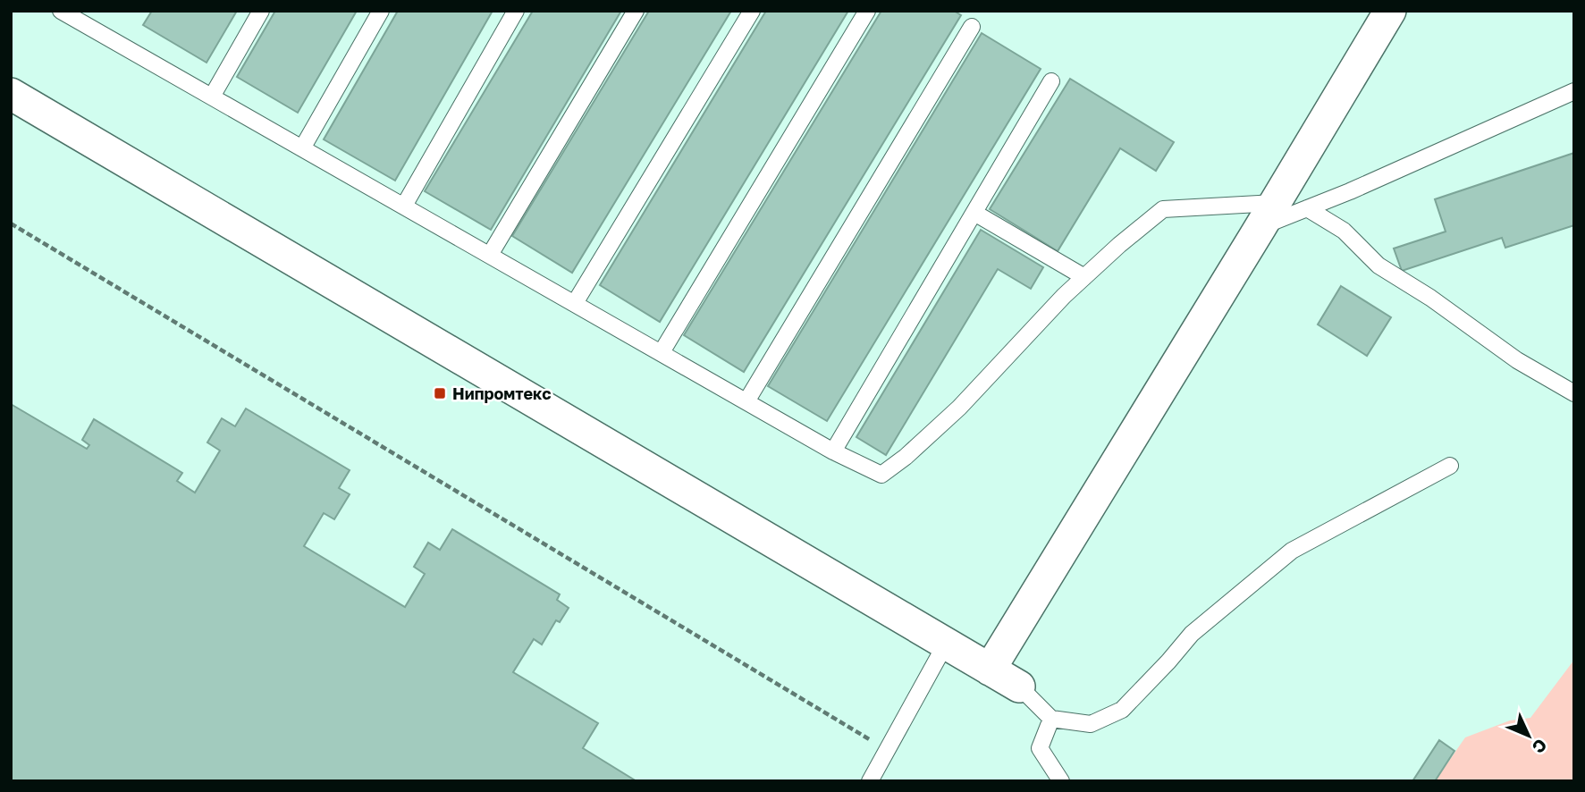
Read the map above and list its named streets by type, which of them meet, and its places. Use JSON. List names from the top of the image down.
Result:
{
  "places": {
    "transit": ["Нипромтекс"]
  },
  "north": "bottom right"
}
